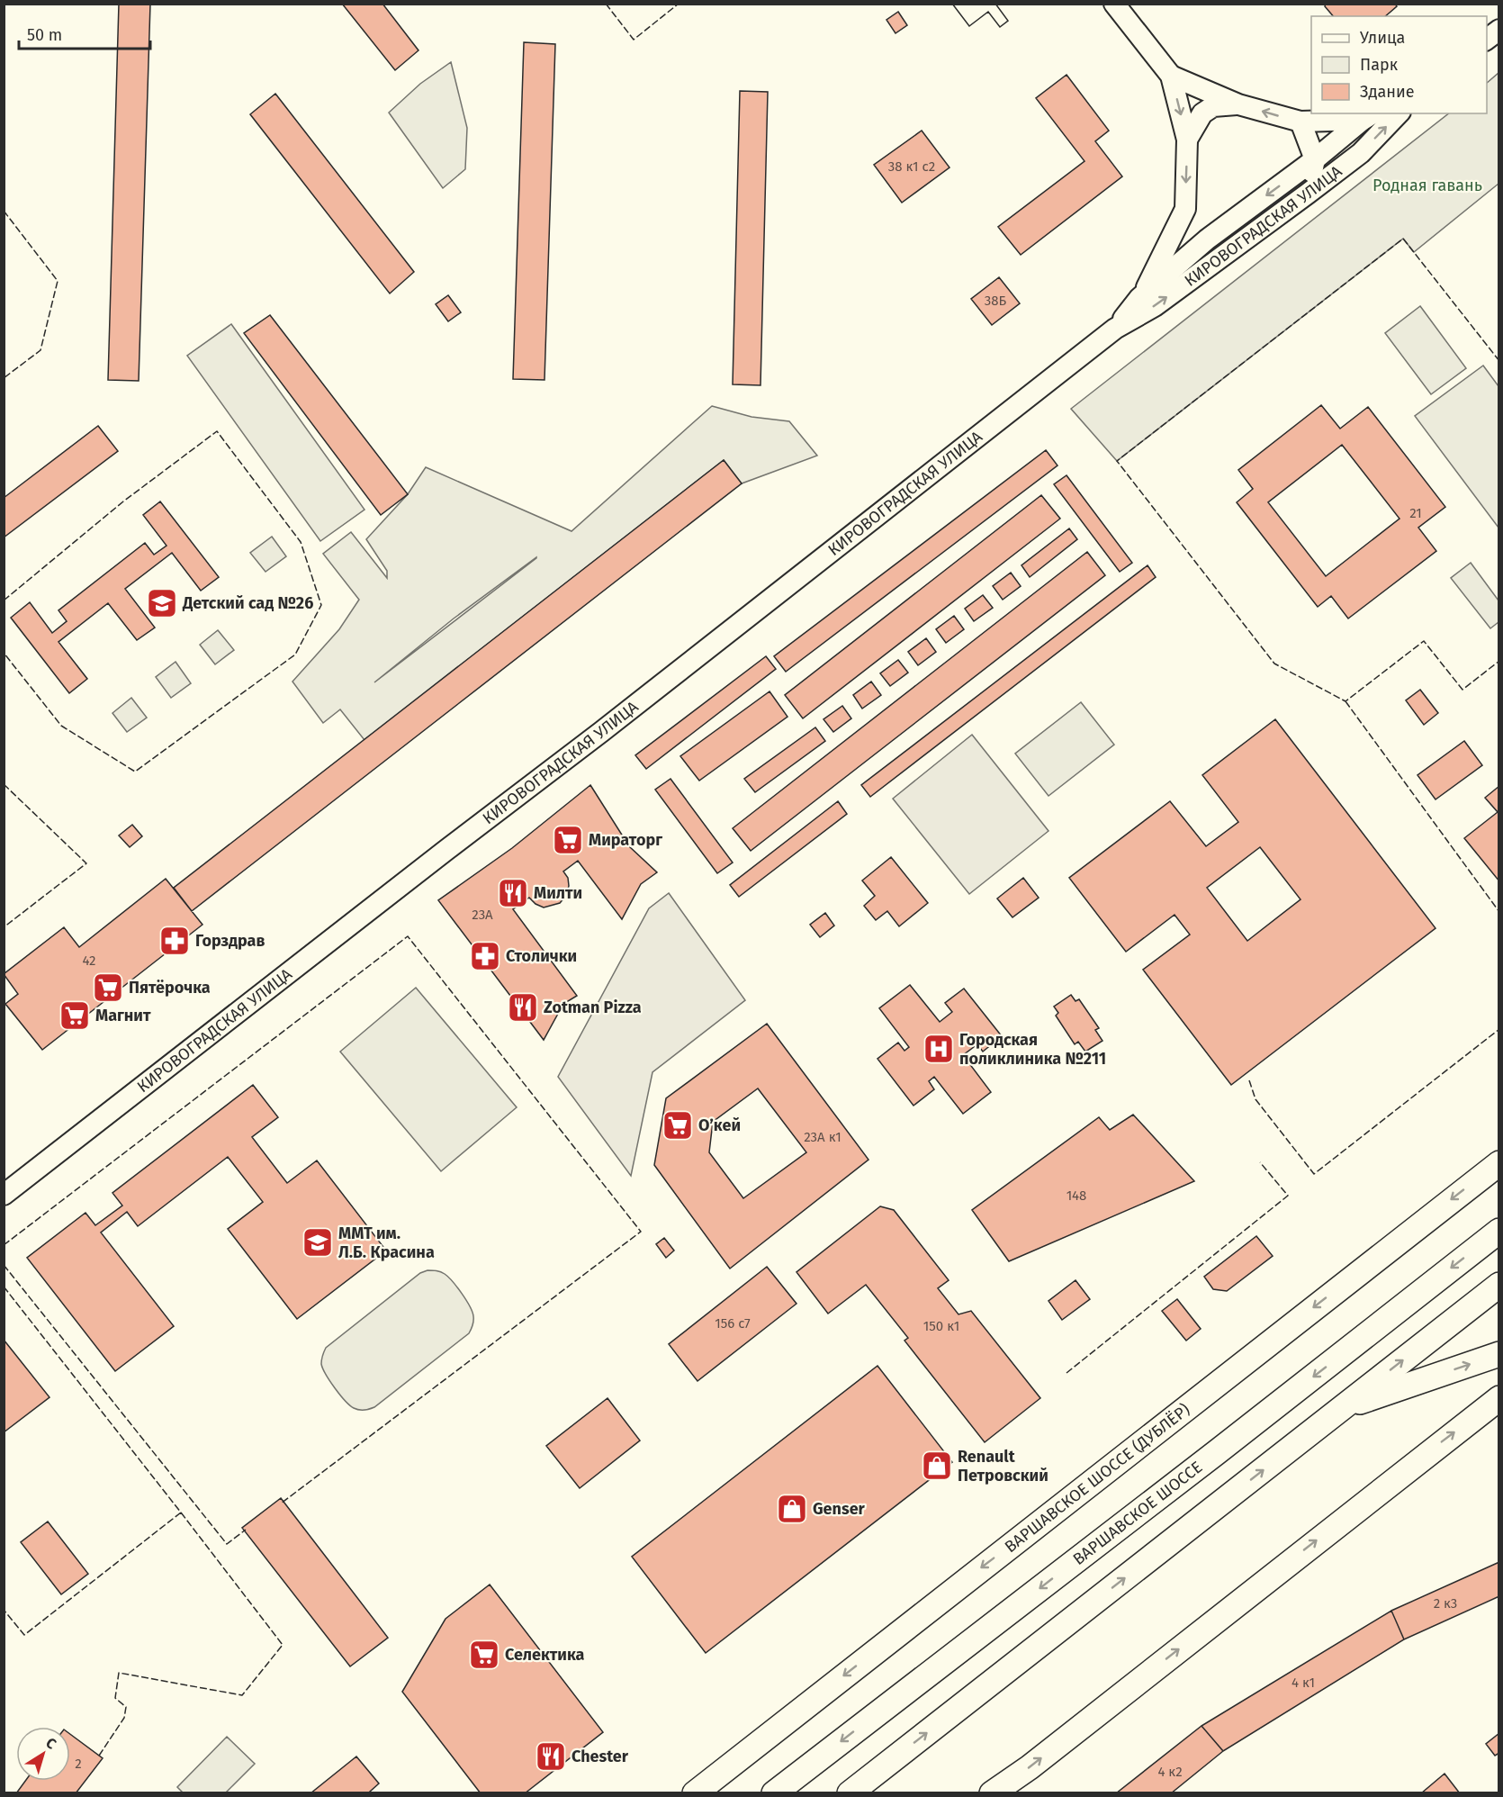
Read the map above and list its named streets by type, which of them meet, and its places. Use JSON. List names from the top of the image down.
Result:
{
  "streets": {
    "main road": ["ВАРШАВСКОЕ ШОССЕ (ДУБЛЁР)", "ВАРШАВСКОЕ ШОССЕ"],
    "street": ["КИРОВОГРАДСКАЯ УЛИЦА"]
  },
  "parks": ["Родная гавань"],
  "places": {
    "school or university": ["Детский сад №26", "ММТ им. Л.Б. Красина"],
    "supermarket": [
      "Мираторг",
      "Пятёрочка",
      "Магнит",
      "О’кей",
      "Селектика"
    ],
    "restaurant": ["Милти", "Zotman Pizza", "Chester"],
    "pharmacy": ["Горздрав", "Столички"],
    "hospital": ["Городская поликлиника №211"],
    "shop": ["Renault Петровский", "Genser"]
  },
  "house_numbers": [
    "38 к1 с2",
    "38Б",
    "21",
    "23А",
    "42",
    "23А к1",
    "148",
    "156 c7",
    "150 к1",
    "2 к3",
    "4 к1",
    "2",
    "4 к2"
  ],
  "legend": ["Улица", "Парк", "Здание"],
  "scale_bar": "50 m",
  "north": "top right"
}
